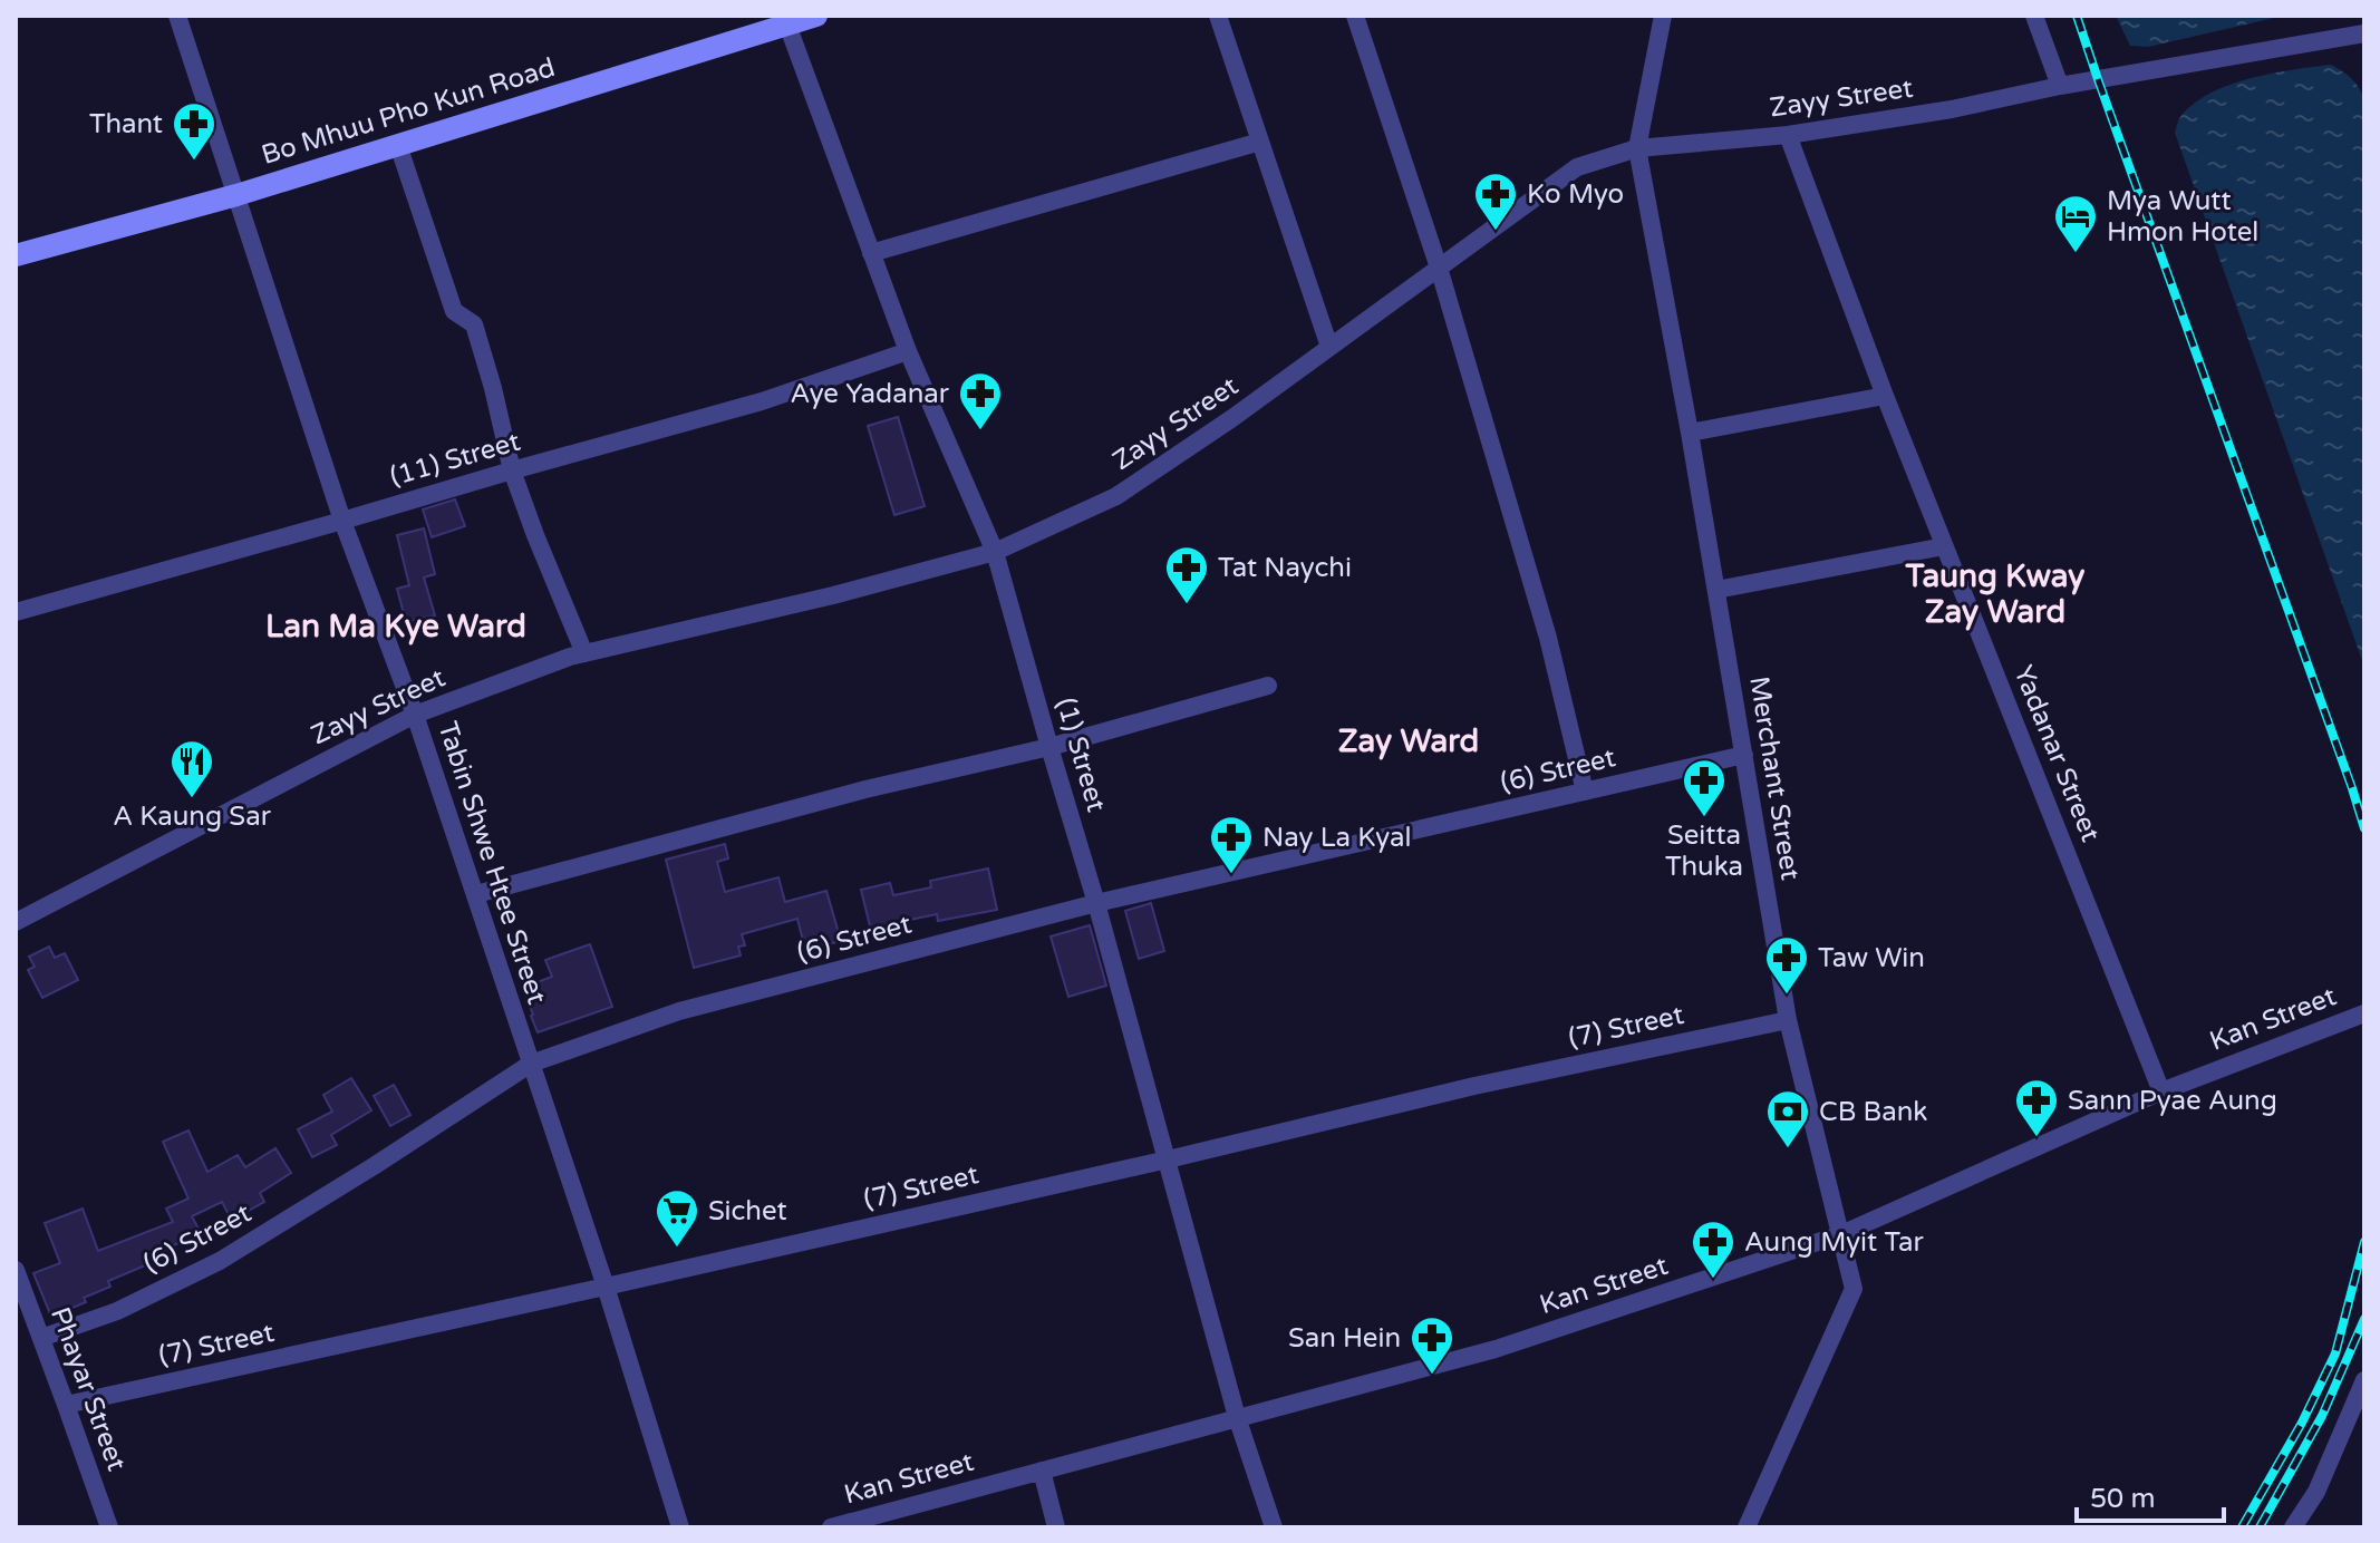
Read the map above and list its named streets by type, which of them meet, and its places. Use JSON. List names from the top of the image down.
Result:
{
  "streets": {
    "street": [
      "Zayy Street",
      "Bo Mhuu Pho Kun Road",
      "(11) Street",
      "Yadanar Street",
      "(1) Street",
      "(6) Street",
      "Merchant Street",
      "Tabin Shwe Htee Street",
      "Kan Street",
      "(7) Street",
      "Phayar Street"
    ]
  },
  "crossings": [
    ["Zayy Street", "Yadanar Street"],
    ["Zayy Street", "(1) Street"],
    ["Zayy Street", "Merchant Street"],
    ["Zayy Street", "Tabin Shwe Htee Street"],
    ["Bo Mhuu Pho Kun Road", "(1) Street"],
    ["Bo Mhuu Pho Kun Road", "Tabin Shwe Htee Street"],
    ["(11) Street", "(1) Street"],
    ["(11) Street", "Tabin Shwe Htee Street"],
    ["Yadanar Street", "Kan Street"],
    ["(1) Street", "(6) Street"],
    ["(1) Street", "Kan Street"],
    ["(1) Street", "(7) Street"],
    ["(6) Street", "Merchant Street"],
    ["(6) Street", "Tabin Shwe Htee Street"],
    ["(6) Street", "Phayar Street"],
    ["Merchant Street", "Kan Street"],
    ["Merchant Street", "(7) Street"],
    ["Tabin Shwe Htee Street", "(7) Street"],
    ["(7) Street", "Phayar Street"]
  ],
  "districts": ["Taung Kway Zay Ward", "Lan Ma Kye Ward", "Zay Ward"],
  "places": {
    "pharmacy": [
      "Thant",
      "Ko Myo",
      "Aye Yadanar",
      "Tat Naychi",
      "Seitta Thuka",
      "Nay La Kyal",
      "Taw Win",
      "Sann Pyae Aung",
      "Aung Myit Tar",
      "San Hein"
    ],
    "hotel": ["Mya Wutt Hmon Hotel"],
    "restaurant": ["A Kaung Sar"],
    "bank": ["CB Bank"],
    "supermarket": ["Sichet"]
  },
  "scale_bar": "50 m"
}
